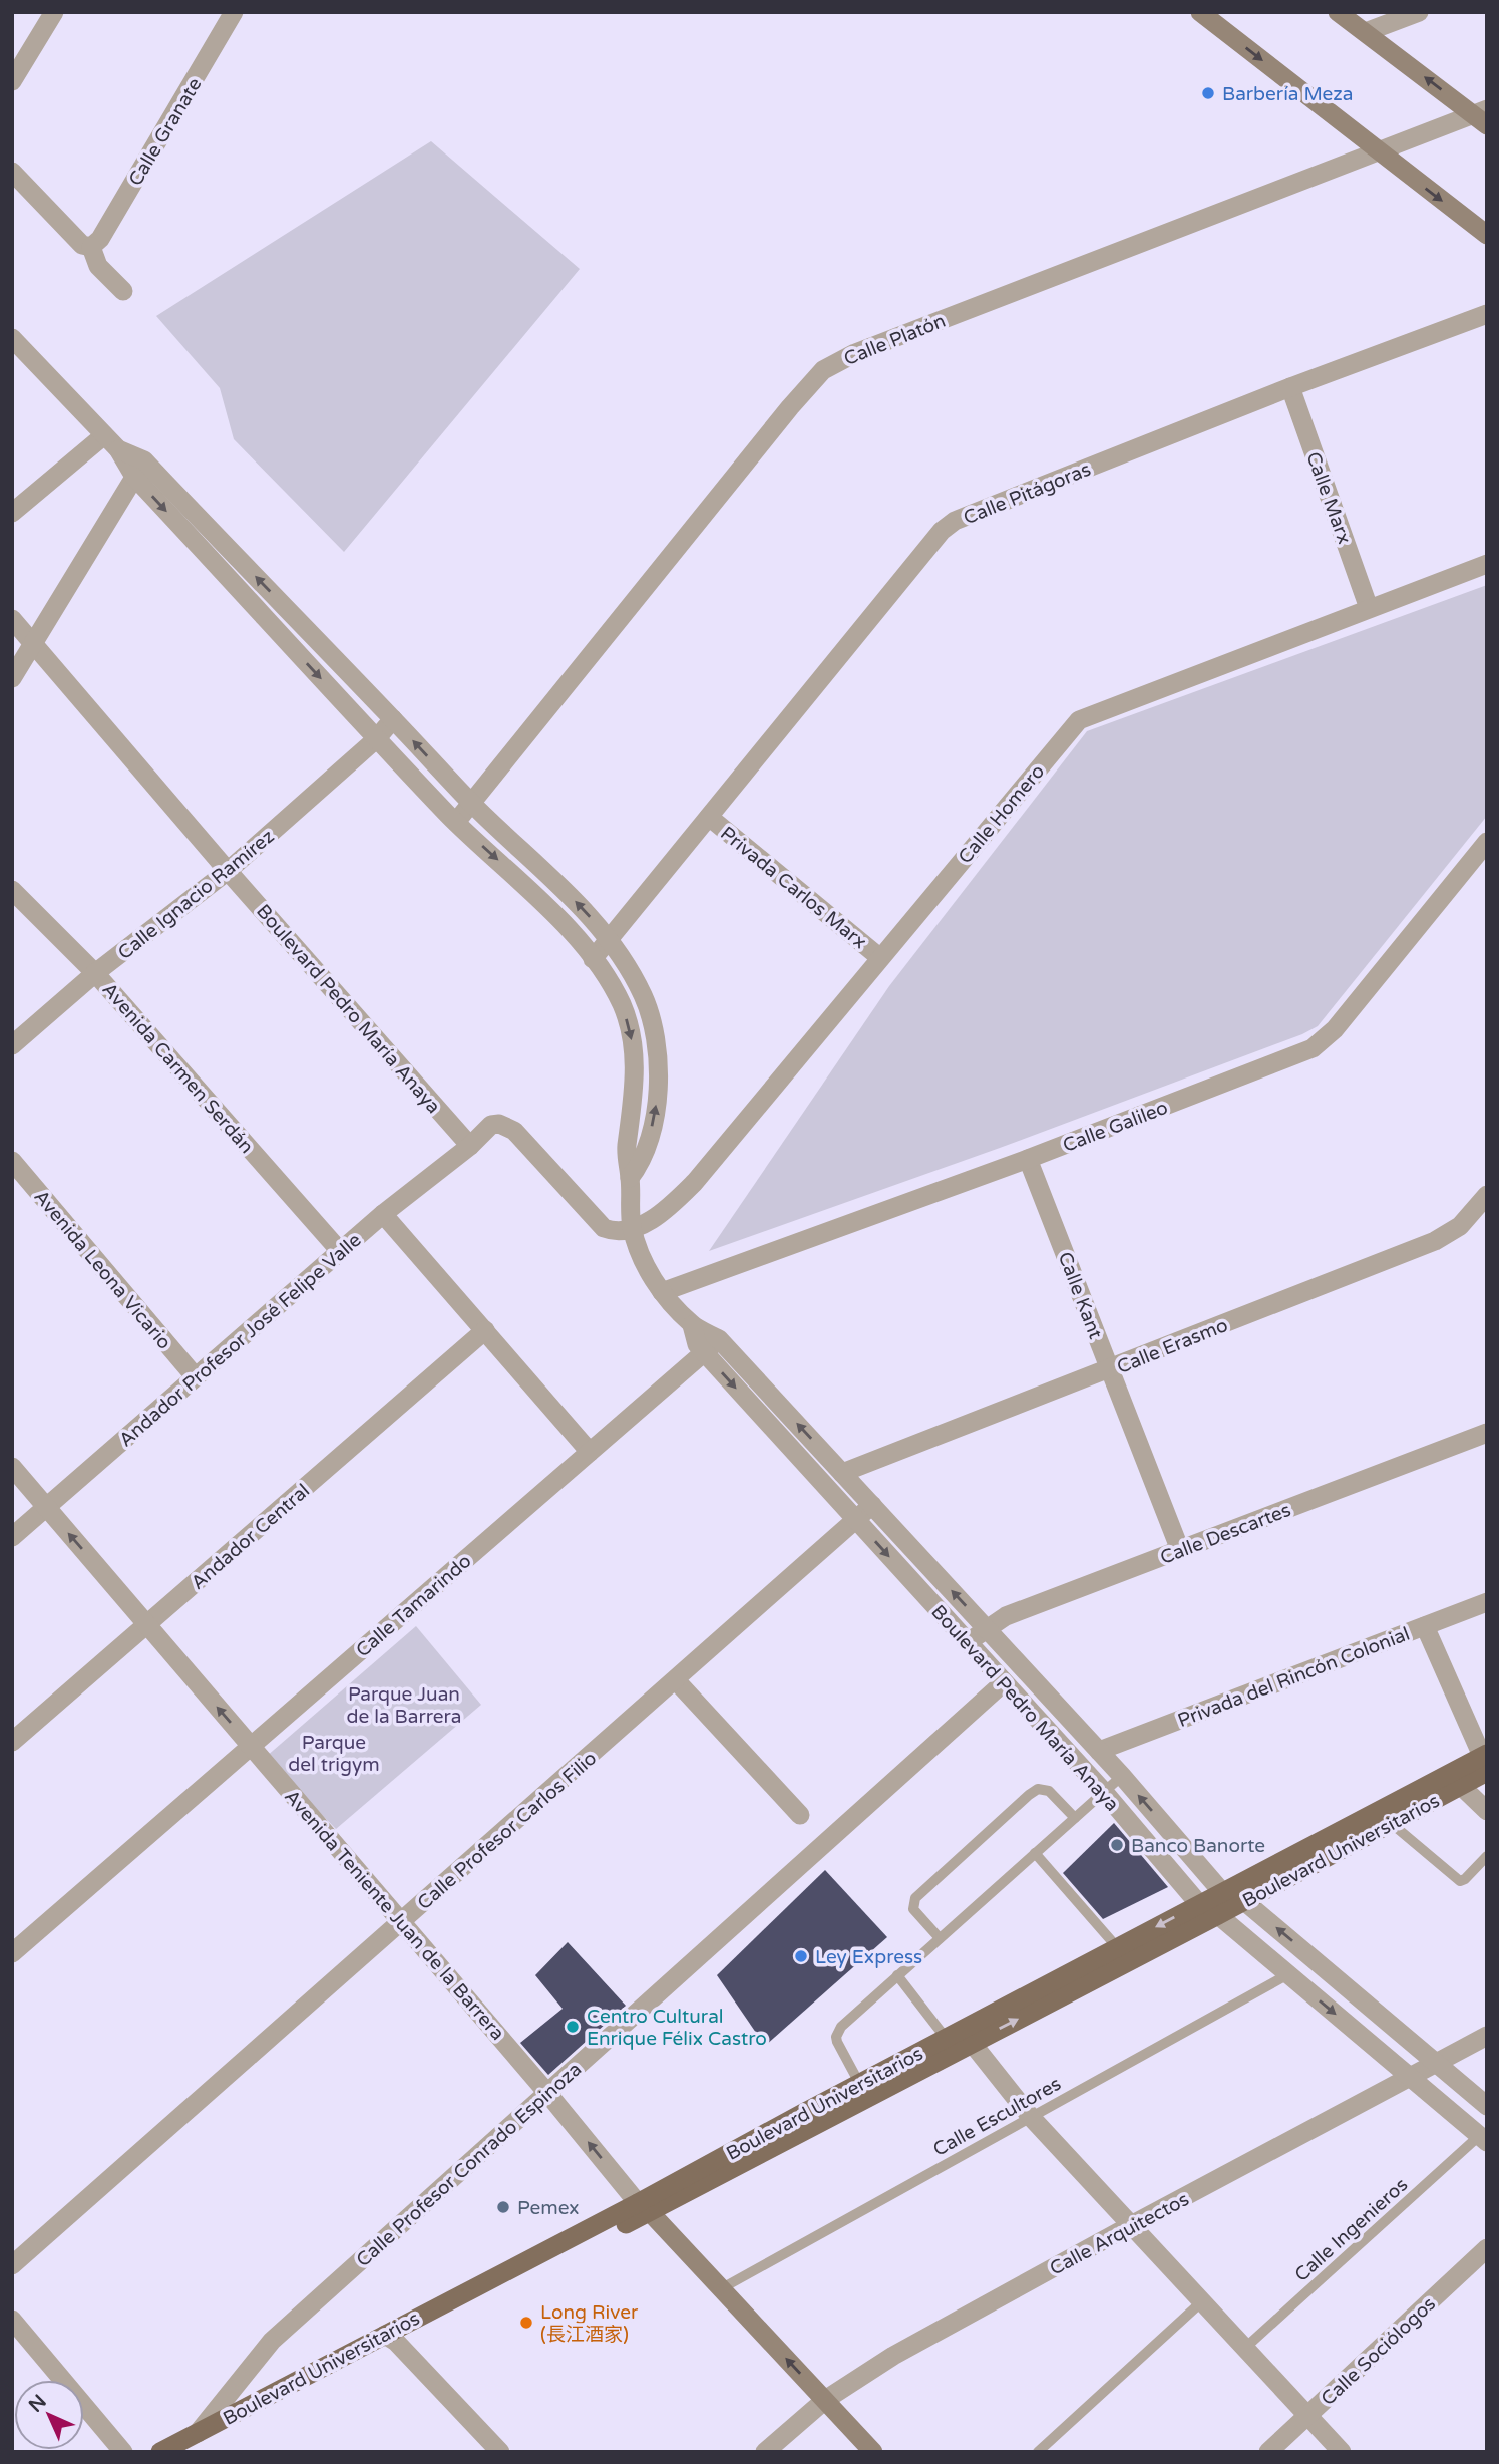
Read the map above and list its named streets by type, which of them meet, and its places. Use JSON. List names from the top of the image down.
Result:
{
  "streets": {
    "main road": ["Boulevard Universitarios", "Avenida Teniente Juan de la Barrera"],
    "street": [
      "Calle Granate",
      "Calle Platón",
      "Calle Pitágoras",
      "Calle Marx",
      "Calle Homero",
      "Privada Carlos Marx",
      "Calle Ignacio Ramírez",
      "Boulevard Pedro María Anaya",
      "Avenida Carmen Serdán",
      "Calle Galileo",
      "Avenida Leona Vicario",
      "Calle Kant",
      "Andador Profesor José Felipe Valle",
      "Calle Erasmo",
      "Calle Descartes",
      "Andador Central",
      "Calle Tamarindo",
      "Privada del Rincón Colonial",
      "Calle Profesor Carlos Filio",
      "Calle Profesor Conrado Espinoza",
      "Calle Arquitectos",
      "Calle Sociólogos"
    ],
    "lane": ["Calle Escultores", "Calle Ingenieros"]
  },
  "crossings": [
    ["Calle Platón", "Boulevard Pedro María Anaya"],
    ["Calle Pitágoras", "Calle Marx"],
    ["Calle Pitágoras", "Privada Carlos Marx"],
    ["Calle Pitágoras", "Boulevard Pedro María Anaya"],
    ["Calle Marx", "Calle Homero"],
    ["Calle Homero", "Privada Carlos Marx"],
    ["Calle Homero", "Boulevard Pedro María Anaya"],
    ["Calle Ignacio Ramírez", "Boulevard Pedro María Anaya"],
    ["Calle Ignacio Ramírez", "Avenida Carmen Serdán"],
    ["Boulevard Pedro María Anaya", "Calle Galileo"],
    ["Boulevard Pedro María Anaya", "Andador Profesor José Felipe Valle"],
    ["Boulevard Pedro María Anaya", "Calle Erasmo"],
    ["Boulevard Pedro María Anaya", "Calle Descartes"],
    ["Boulevard Pedro María Anaya", "Calle Tamarindo"],
    ["Boulevard Pedro María Anaya", "Privada del Rincón Colonial"],
    ["Boulevard Pedro María Anaya", "Calle Profesor Carlos Filio"],
    ["Boulevard Pedro María Anaya", "Boulevard Universitarios"],
    ["Boulevard Pedro María Anaya", "Calle Escultores"],
    ["Boulevard Pedro María Anaya", "Calle Profesor Conrado Espinoza"],
    ["Boulevard Pedro María Anaya", "Calle Ingenieros"],
    ["Boulevard Pedro María Anaya", "Calle Arquitectos"],
    ["Avenida Carmen Serdán", "Andador Profesor José Felipe Valle"],
    ["Calle Galileo", "Calle Kant"],
    ["Avenida Leona Vicario", "Andador Profesor José Felipe Valle"],
    ["Calle Kant", "Calle Erasmo"],
    ["Calle Kant", "Calle Descartes"],
    ["Andador Profesor José Felipe Valle", "Avenida Teniente Juan de la Barrera"],
    ["Andador Central", "Avenida Teniente Juan de la Barrera"],
    ["Calle Tamarindo", "Avenida Teniente Juan de la Barrera"],
    ["Calle Profesor Carlos Filio", "Avenida Teniente Juan de la Barrera"],
    ["Boulevard Universitarios", "Avenida Teniente Juan de la Barrera"],
    ["Boulevard Universitarios", "Calle Profesor Conrado Espinoza"],
    ["Avenida Teniente Juan de la Barrera", "Calle Escultores"],
    ["Avenida Teniente Juan de la Barrera", "Calle Profesor Conrado Espinoza"],
    ["Avenida Teniente Juan de la Barrera", "Calle Arquitectos"]
  ],
  "one_way": ["Avenida Teniente Juan de la Barrera"],
  "parks": ["Parque Juan de la Barrera", "Parque del trigym"],
  "places": [
    "Barbería Meza",
    "Banco Banorte",
    "Ley Express",
    "Centro Cultural Enrique Félix Castro",
    "Pemex",
    "Long River (長江酒家)"
  ],
  "north": "top left"
}
